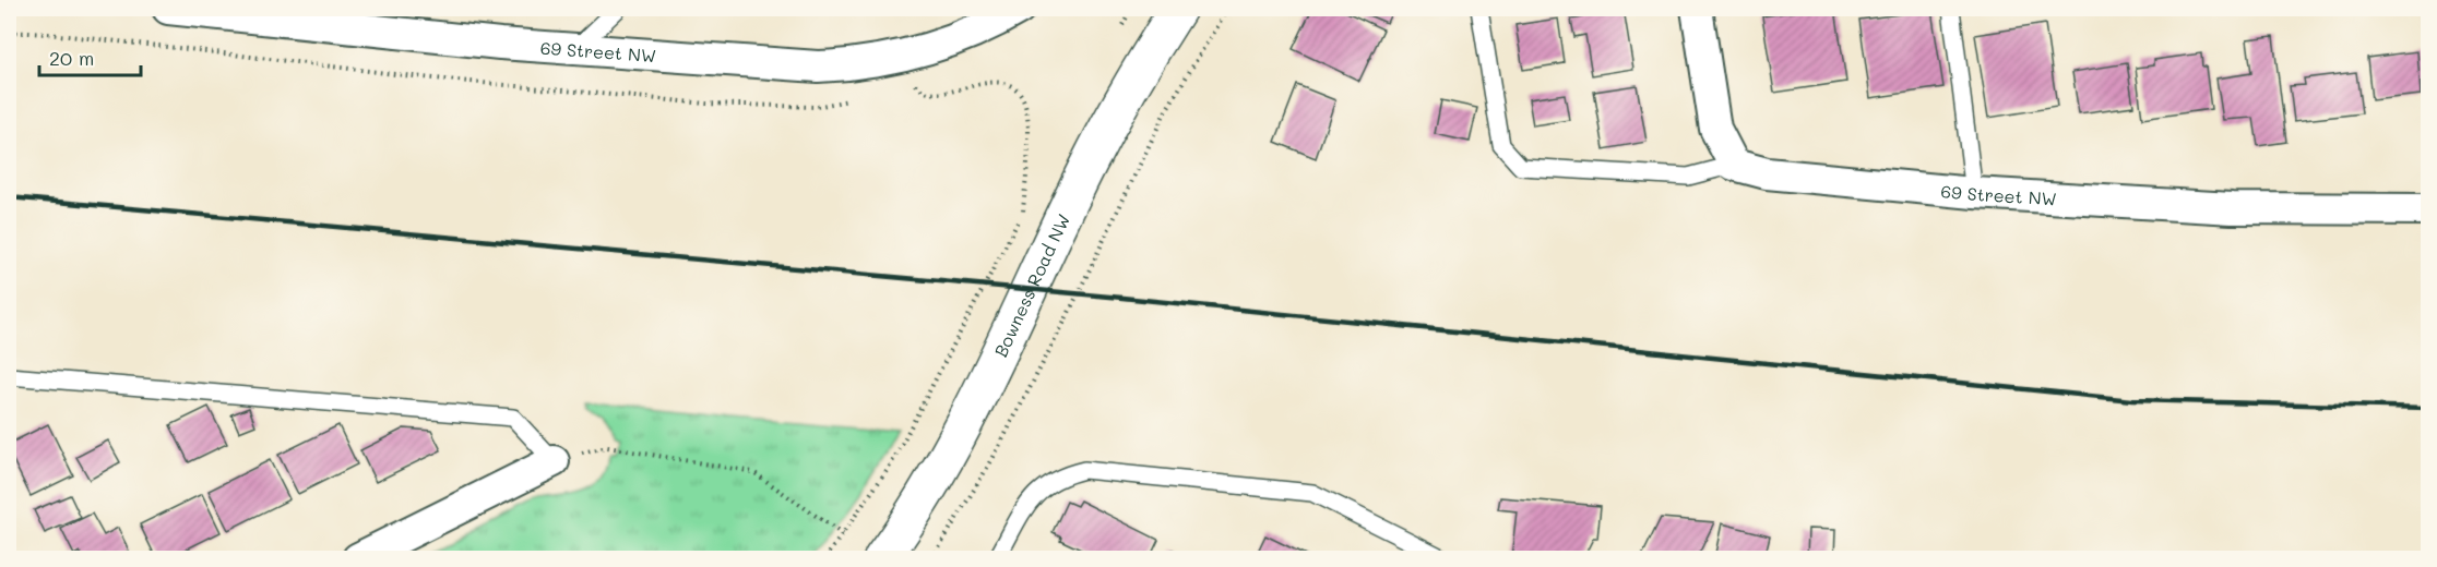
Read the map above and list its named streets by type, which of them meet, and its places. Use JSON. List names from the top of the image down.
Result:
{
  "streets": {
    "street": ["69 Street NW", "Bowness Road NW"]
  },
  "scale_bar": "20 m"
}
